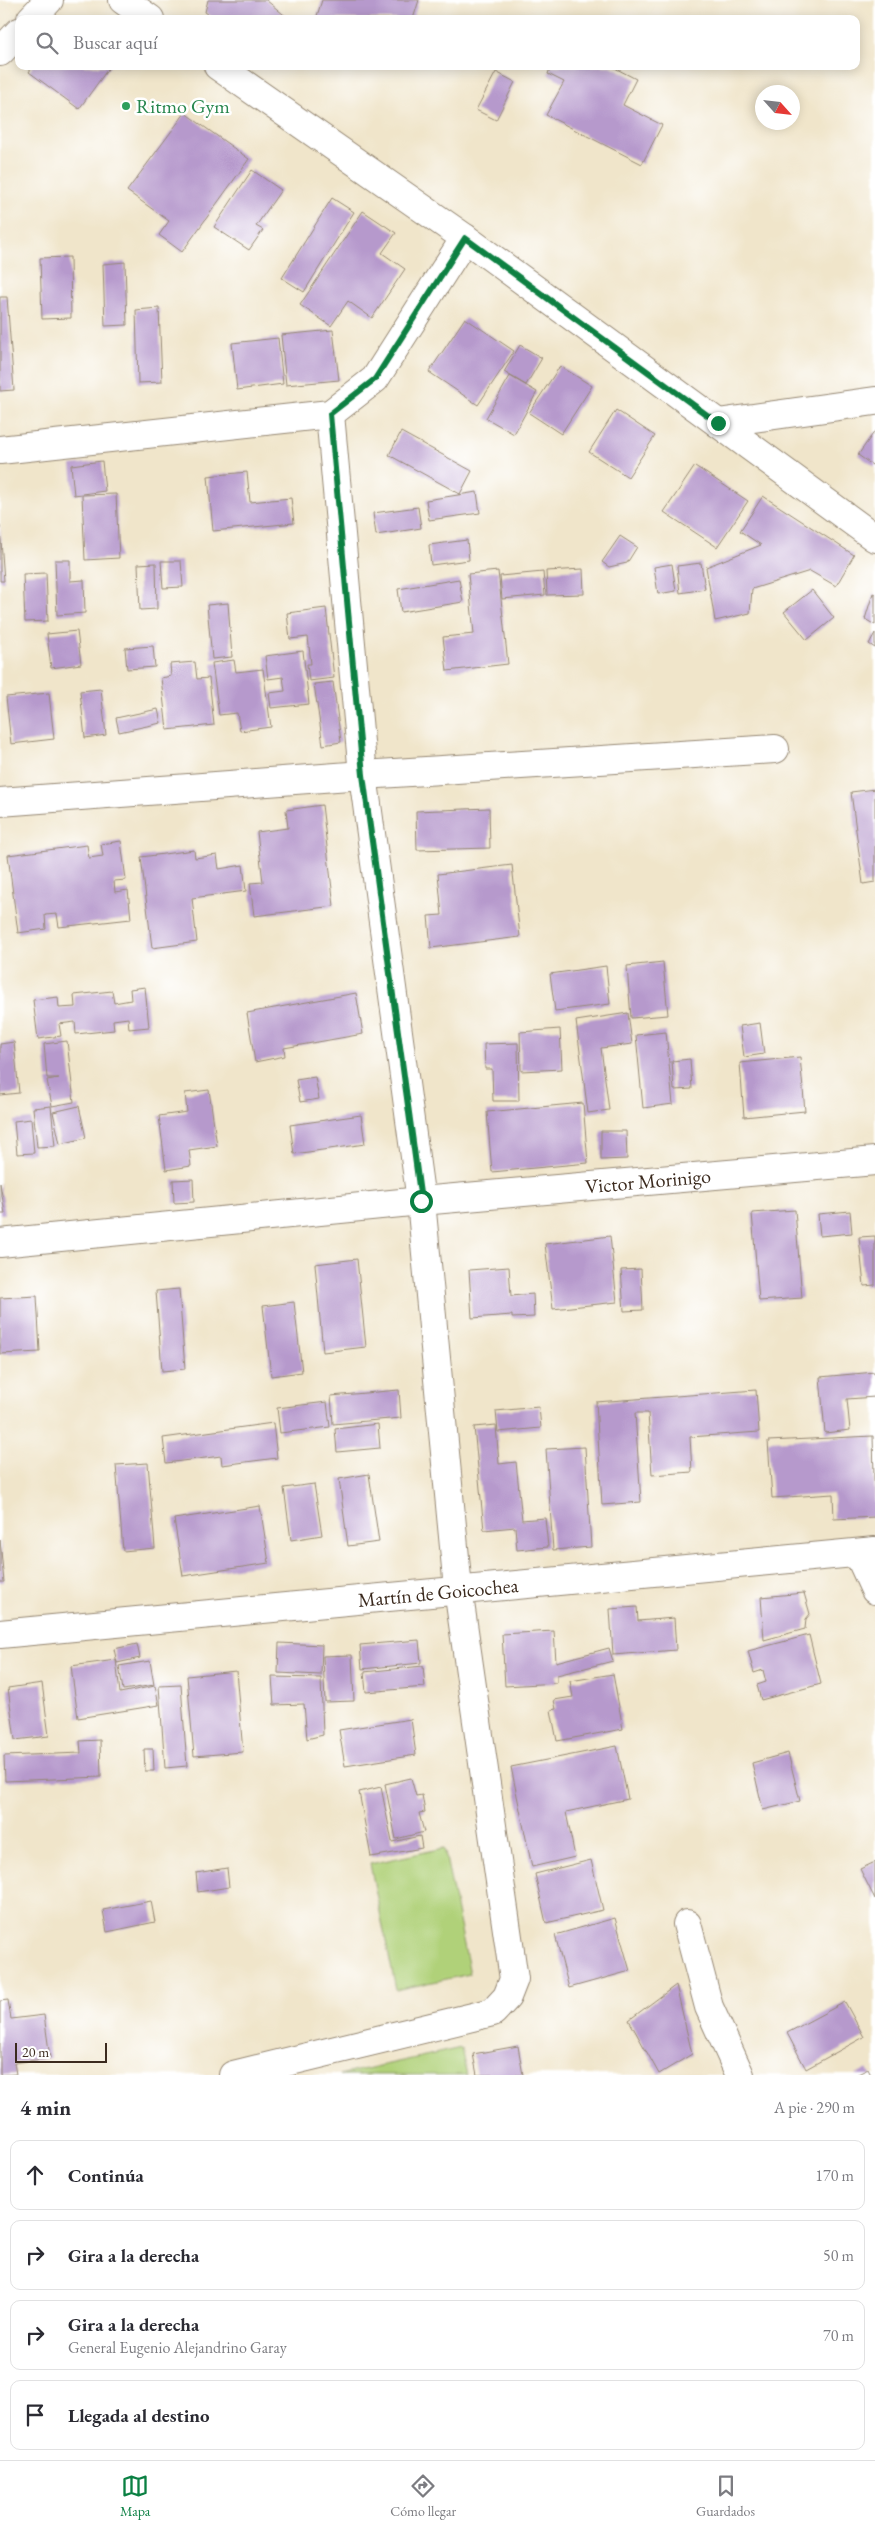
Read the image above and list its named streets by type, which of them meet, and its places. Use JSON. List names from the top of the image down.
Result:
{
  "streets": {
    "street": ["Victor Morinigo", "Martín de Goicochea"]
  },
  "places": ["Ritmo Gym"],
  "scale_bar": "20 m",
  "north": "bottom right",
  "page": {
    "search": "Buscar aquí",
    "scale": "20 m",
    "heading": ["4 min", "A pie · 290 m"],
    "list": [
      ["Continúa", "170 m"],
      ["Gira a la derecha", "50 m"],
      ["Gira a la derecha", "General Eugenio Alejandrino Garay", "70 m"],
      "Llegada al destino"
    ],
    "nav": ["Mapa", "Cómo llegar", "Guardados"]
  }
}
